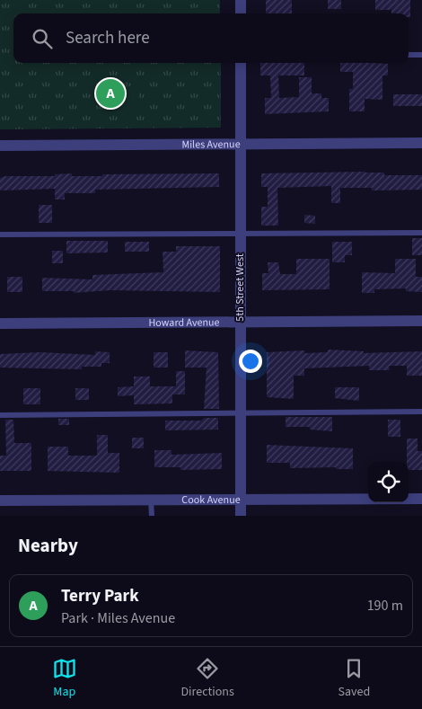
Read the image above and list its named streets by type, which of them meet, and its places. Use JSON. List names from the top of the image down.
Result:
{
  "streets": {
    "street": [
      "Miles Avenue",
      "5th Street West",
      "Howard Avenue",
      "Cook Avenue"
    ]
  },
  "crossings": [
    ["Miles Avenue", "5th Street West"],
    ["5th Street West", "Howard Avenue"],
    ["5th Street West", "Cook Avenue"]
  ],
  "page": {
    "search": "Search here",
    "pins": "A",
    "heading": "Nearby",
    "list": [
      {
        "mark": "A",
        "name": "Terry Park",
        "note": "Park · Miles Avenue",
        "value": "190 m"
      }
    ],
    "nav": ["Map", "Directions", "Saved"]
  }
}
